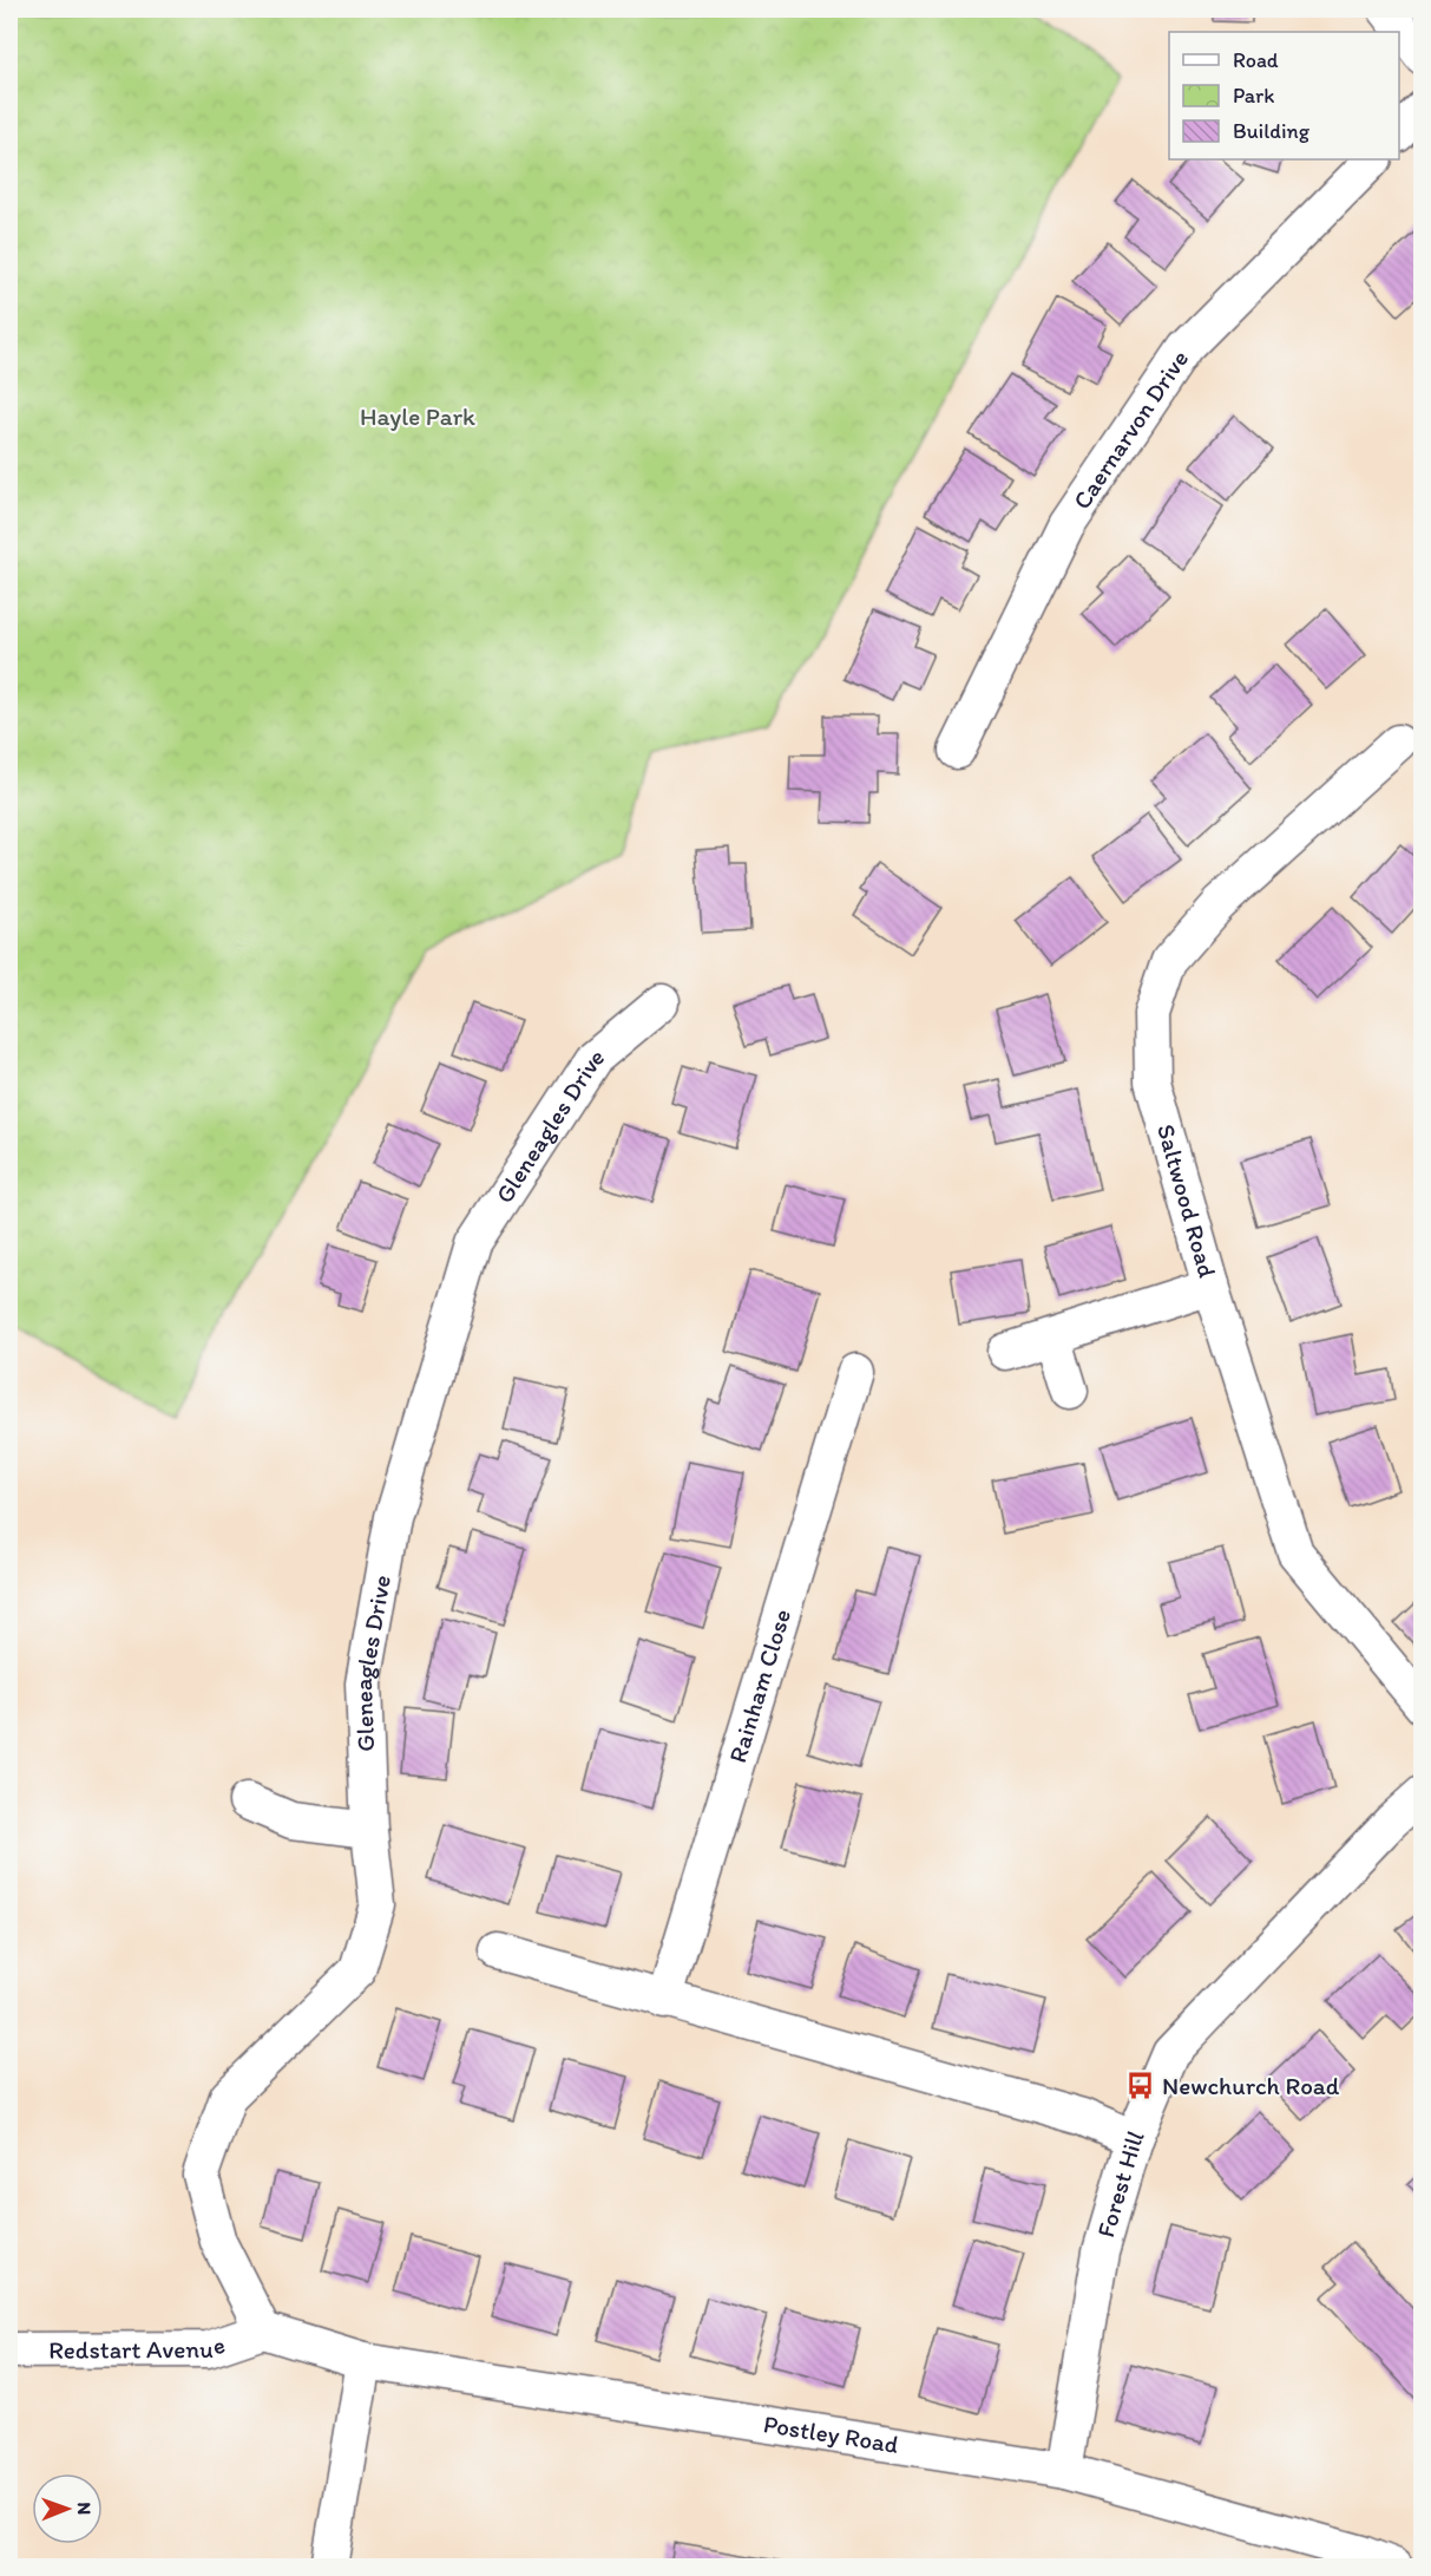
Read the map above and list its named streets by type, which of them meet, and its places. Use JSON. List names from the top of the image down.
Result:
{
  "streets": {
    "street": [
      "Caernarvon Drive",
      "Gleneagles Drive",
      "Saltwood Road",
      "Rainham Close",
      "Forest Hill",
      "Redstart Avenue",
      "Postley Road"
    ]
  },
  "crossings": [
    ["Gleneagles Drive", "Redstart Avenue"],
    ["Gleneagles Drive", "Postley Road"],
    ["Forest Hill", "Postley Road"],
    ["Redstart Avenue", "Postley Road"]
  ],
  "parks": ["Hayle Park"],
  "places": {
    "bus stop": ["Newchurch Road"]
  },
  "legend": ["Road", "Park", "Building"],
  "north": "right"
}
